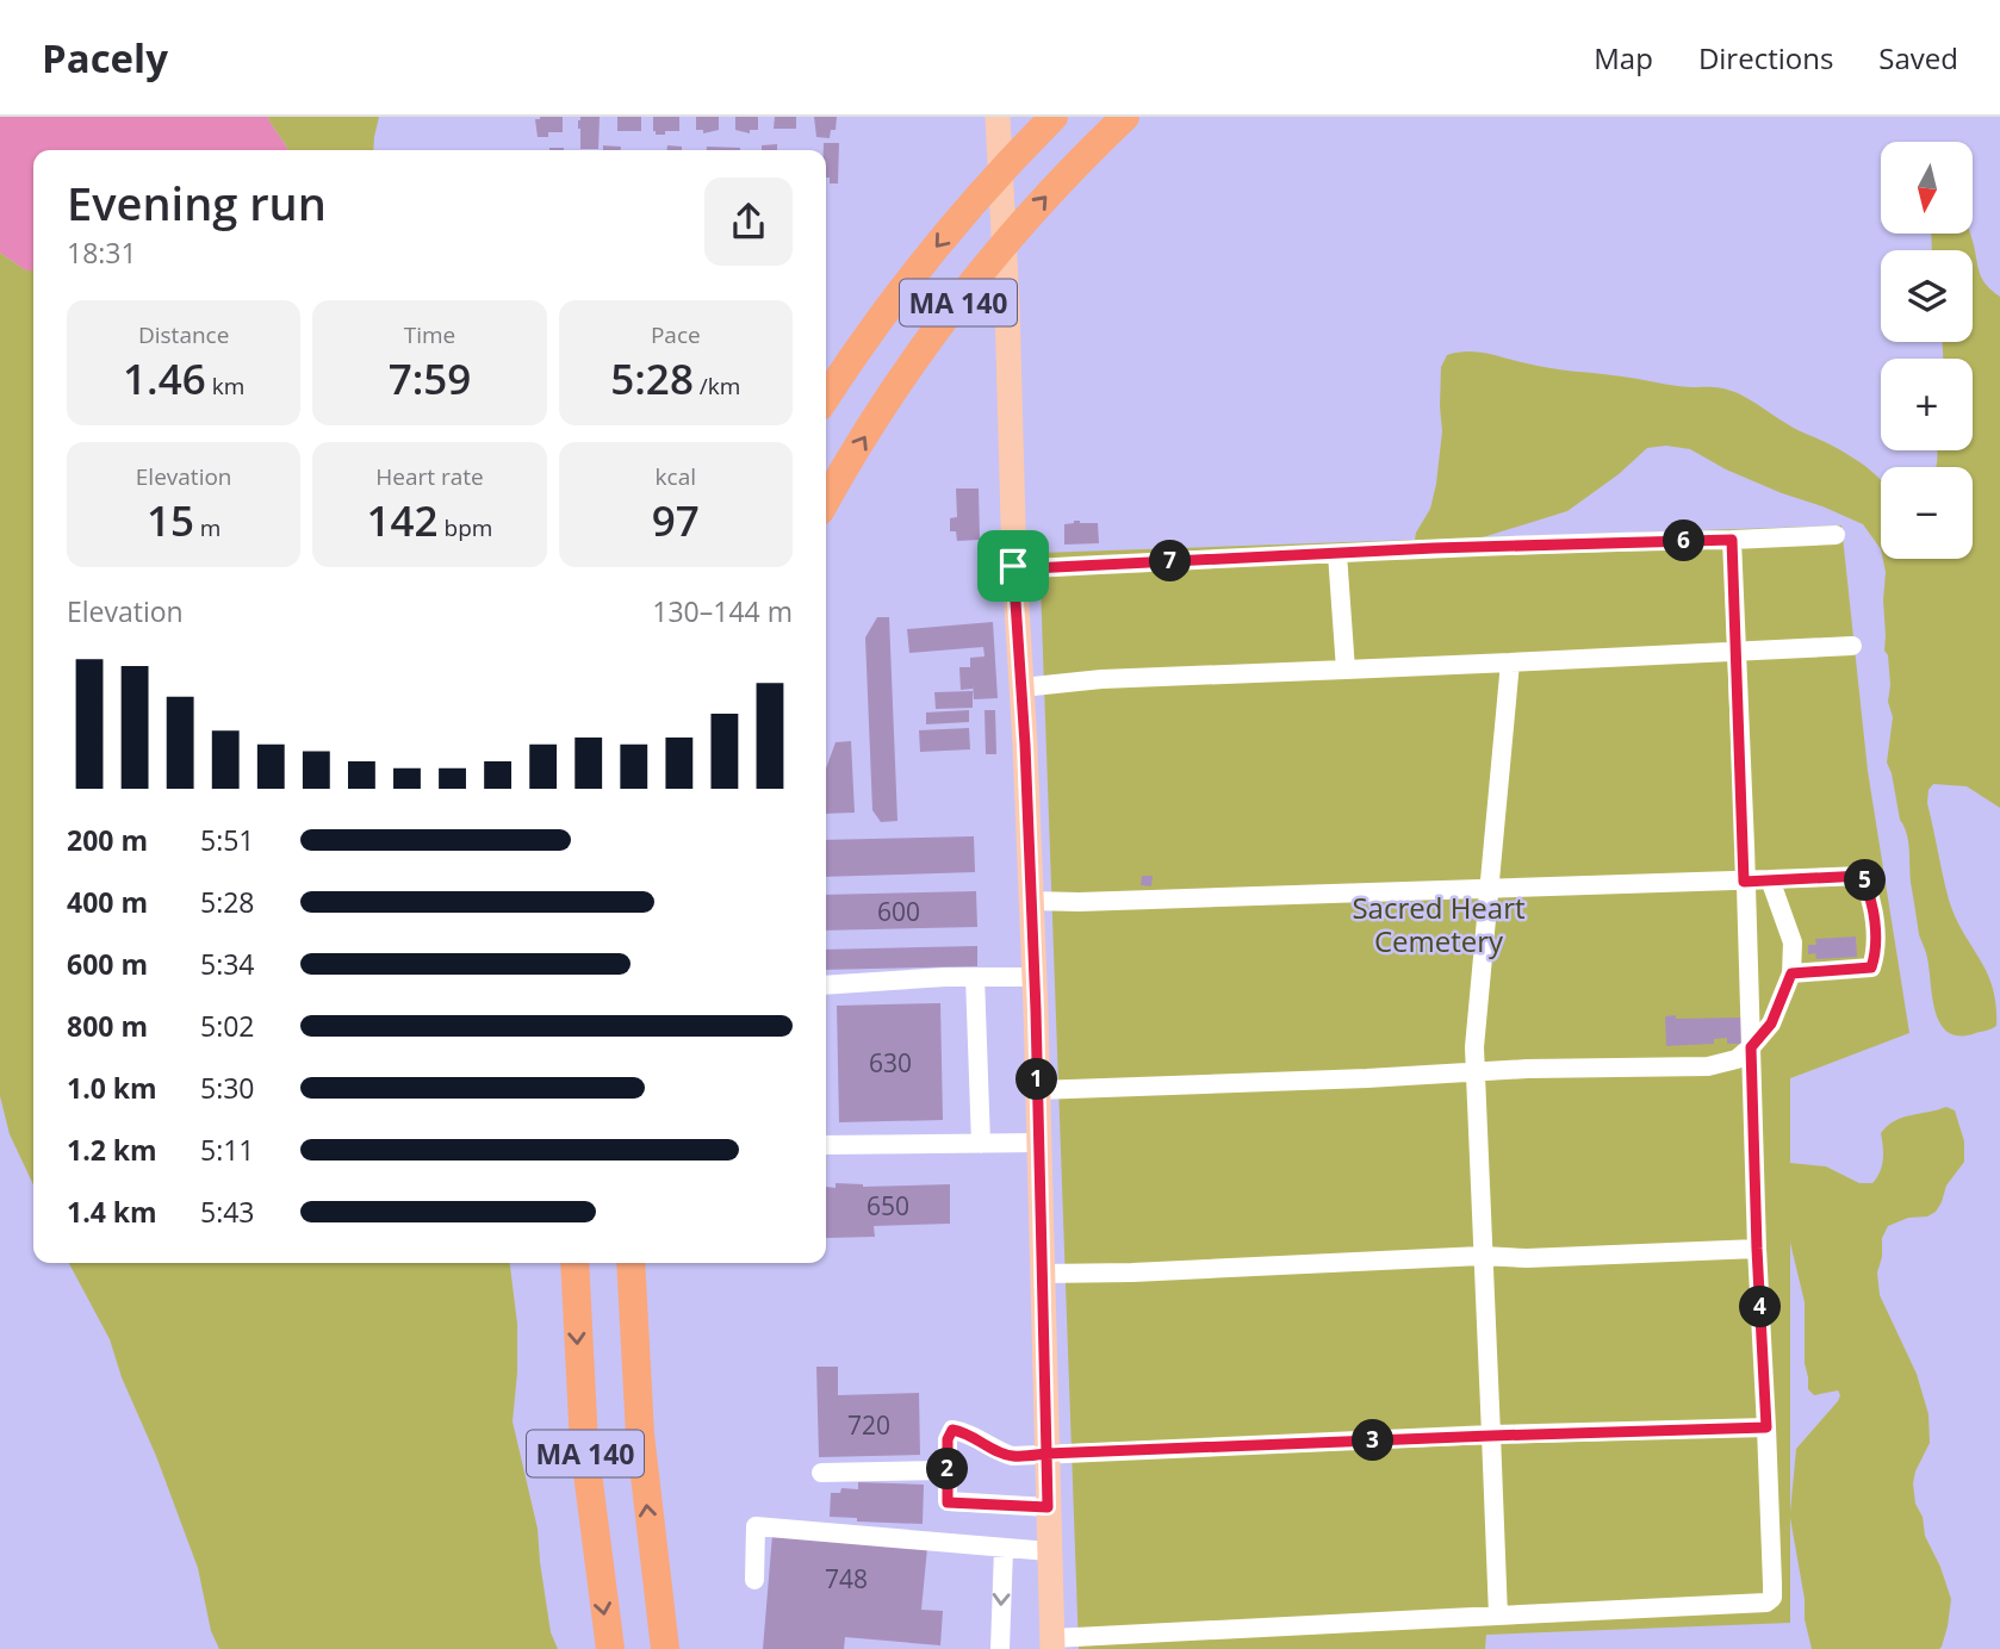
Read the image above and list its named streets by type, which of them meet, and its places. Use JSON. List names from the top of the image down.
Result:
{
  "streets": {
    "highway": ["MA 140"]
  },
  "parks": ["Sacred Heart Cemetery"],
  "house_numbers": [
    "600",
    "630",
    "650",
    "720",
    "748"
  ],
  "north": "bottom",
  "page": {
    "header": "Pacely",
    "nav": ["Map", "Directions", "Saved"],
    "map_buttons": ["+", "−"],
    "heading": ["Evening run", "18:31"],
    "stats": [
      ["Distance", "1.46 km"],
      ["Time", "7:59"],
      ["Pace", "5:28 /km"],
      ["Elevation", "15 m"],
      ["Heart rate", "142 bpm"],
      ["kcal", "97"]
    ],
    "pins": [
      "6",
      "7",
      "5",
      "1",
      "4",
      "3",
      "2"
    ],
    "chart": ["Elevation", "130–144 m"],
    "list": [
      {
        "name": "200 m",
        "note": "5:51"
      },
      {
        "name": "400 m",
        "note": "5:28"
      },
      {
        "name": "600 m",
        "note": "5:34"
      },
      {
        "name": "800 m",
        "note": "5:02"
      },
      {
        "name": "1.0 km",
        "note": "5:30"
      },
      {
        "name": "1.2 km",
        "note": "5:11"
      },
      {
        "name": "1.4 km",
        "note": "5:43"
      }
    ]
  }
}
